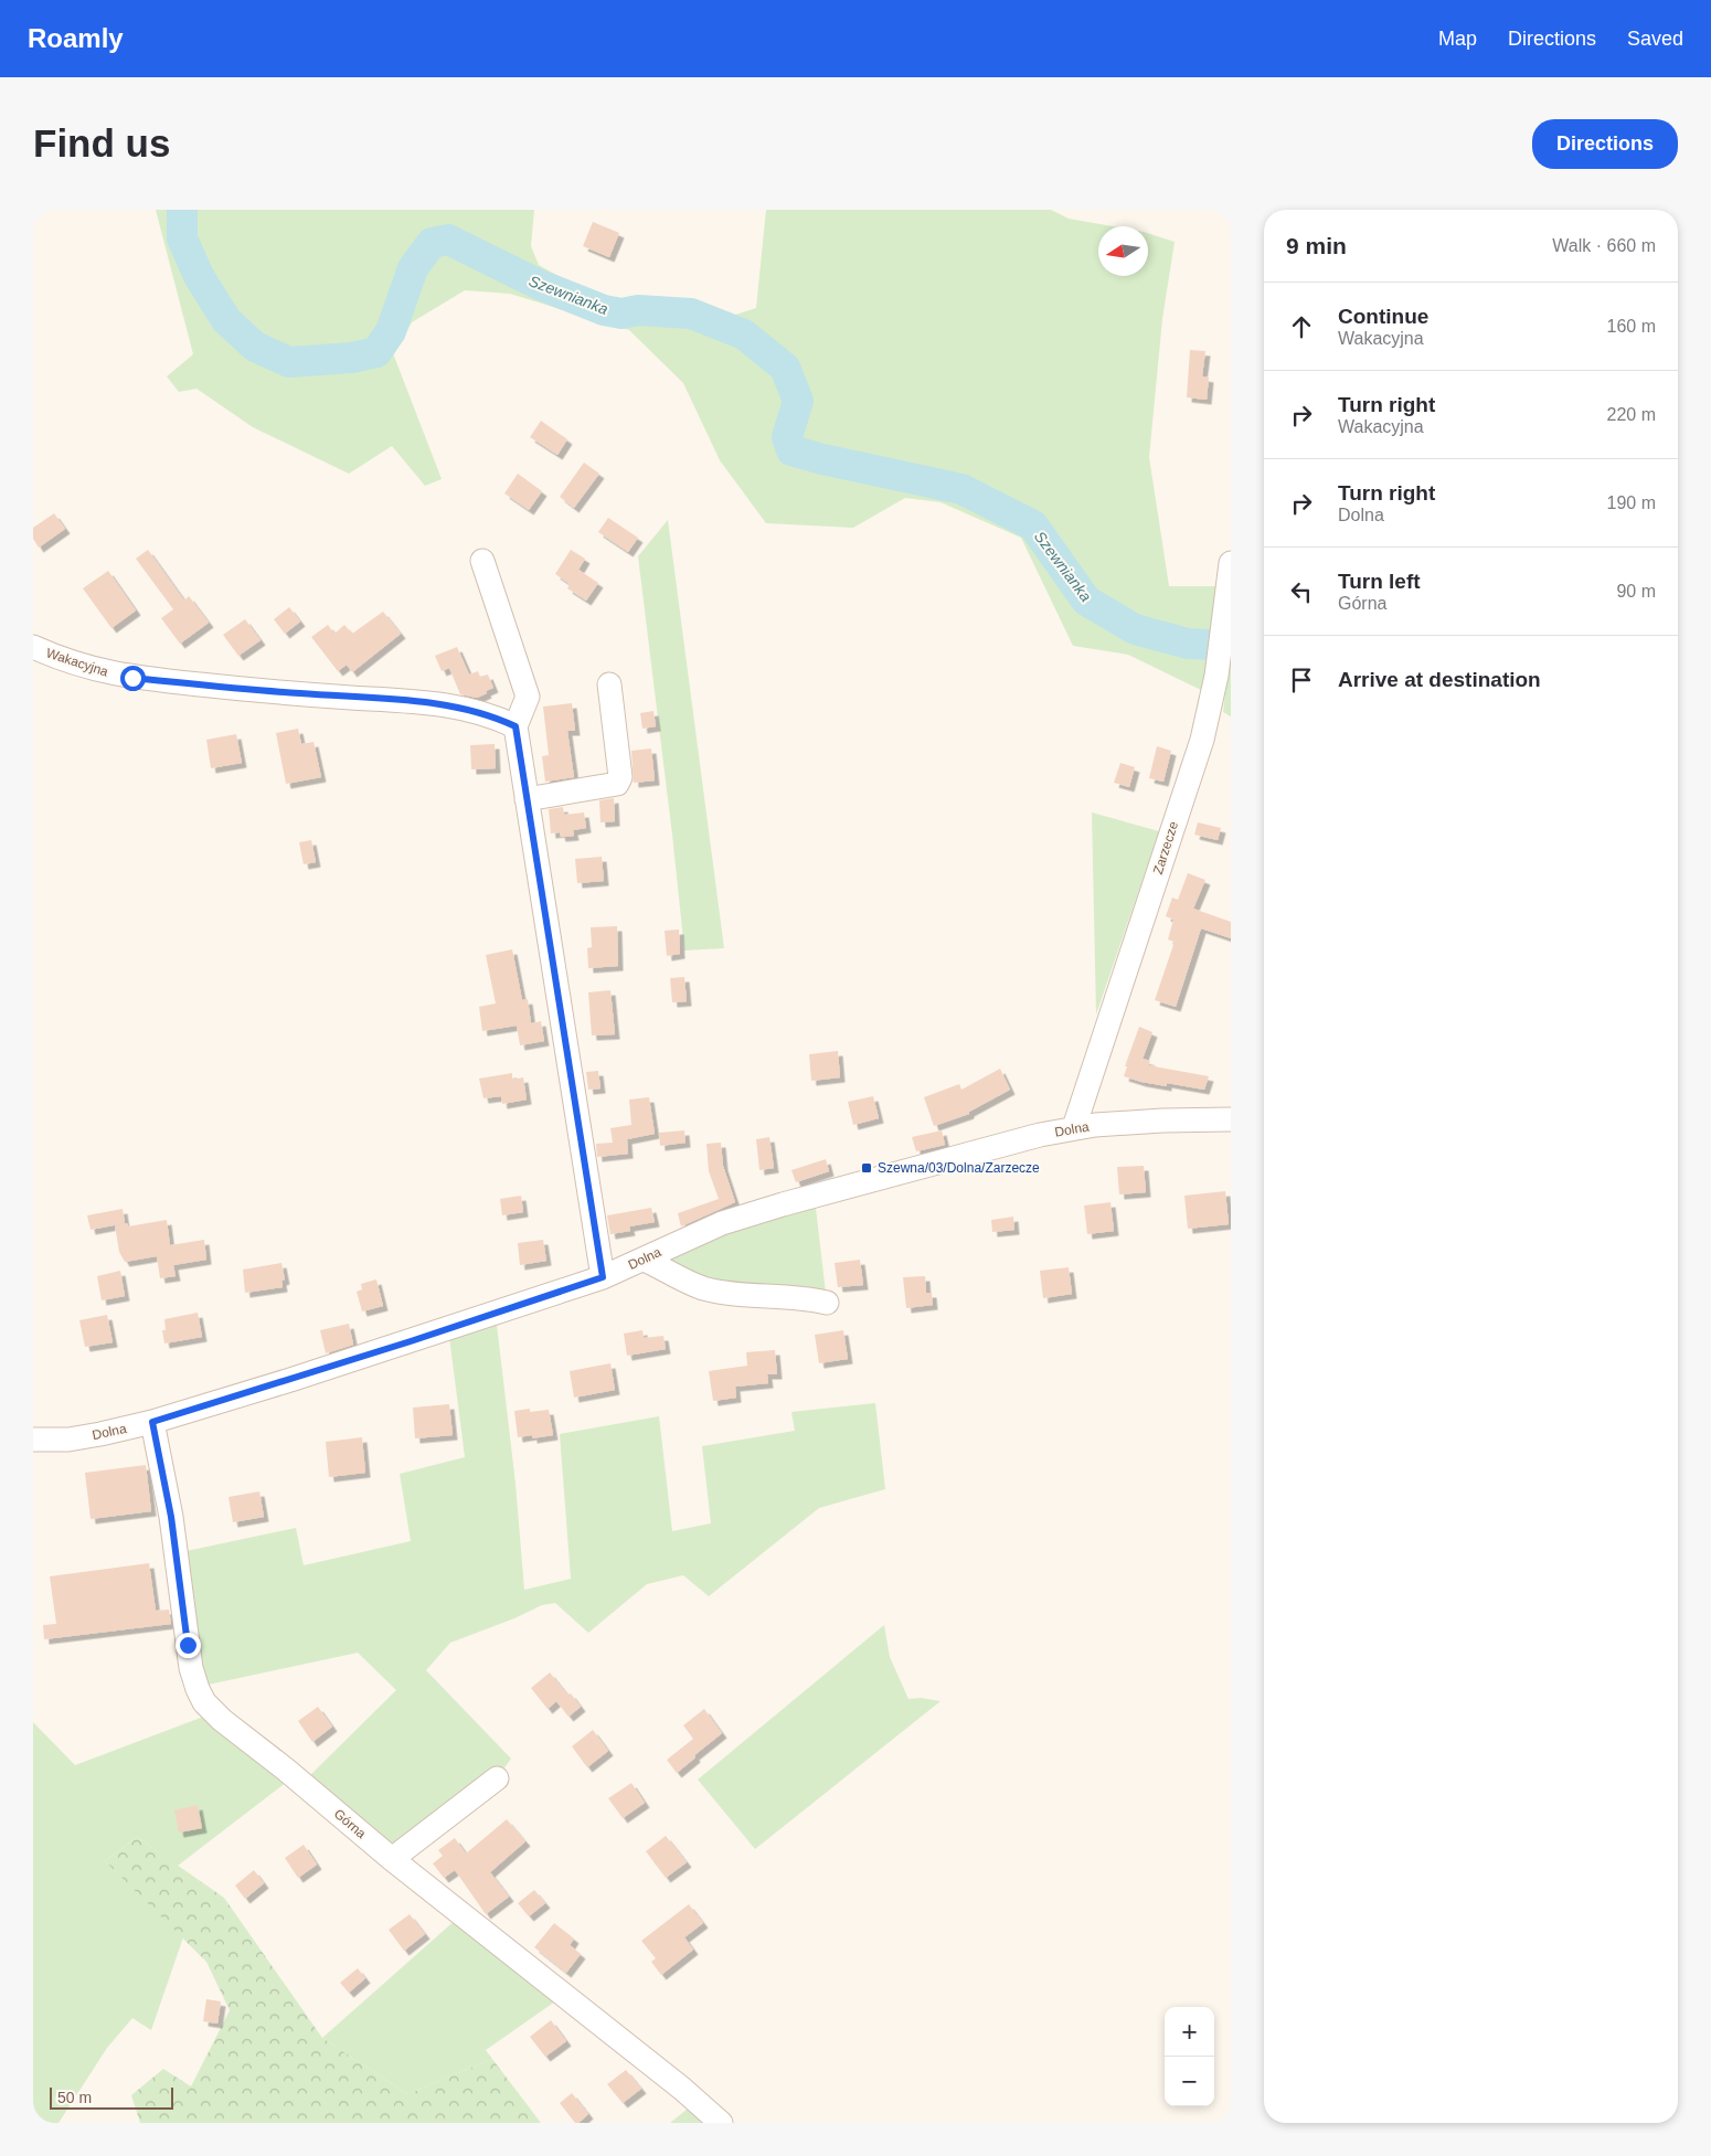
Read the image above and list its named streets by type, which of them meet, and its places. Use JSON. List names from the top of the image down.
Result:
{
  "streets": {
    "street": [
      "Wakacyjna",
      "Zarzecze",
      "Dolna",
      "Górna"
    ]
  },
  "crossings": [
    ["Zarzecze", "Dolna"],
    ["Dolna", "Górna"]
  ],
  "water": ["Szewnianka"],
  "places": {
    "transit": ["Szewna/03/Dolna/Zarzecze"]
  },
  "scale_bar": "50 m",
  "north": "left",
  "page": {
    "header": "Roamly",
    "nav": ["Map", "Directions", "Saved"],
    "buttons": "Directions",
    "title": "Find us",
    "heading": ["9 min", "Walk · 660 m"],
    "list": [
      ["Continue", "Wakacyjna", "160 m"],
      ["Turn right", "Wakacyjna", "220 m"],
      ["Turn right", "Dolna", "190 m"],
      ["Turn left", "Górna", "90 m"],
      "Arrive at destination"
    ],
    "map_buttons": ["+", "−"],
    "scale": "50 m"
  }
}
